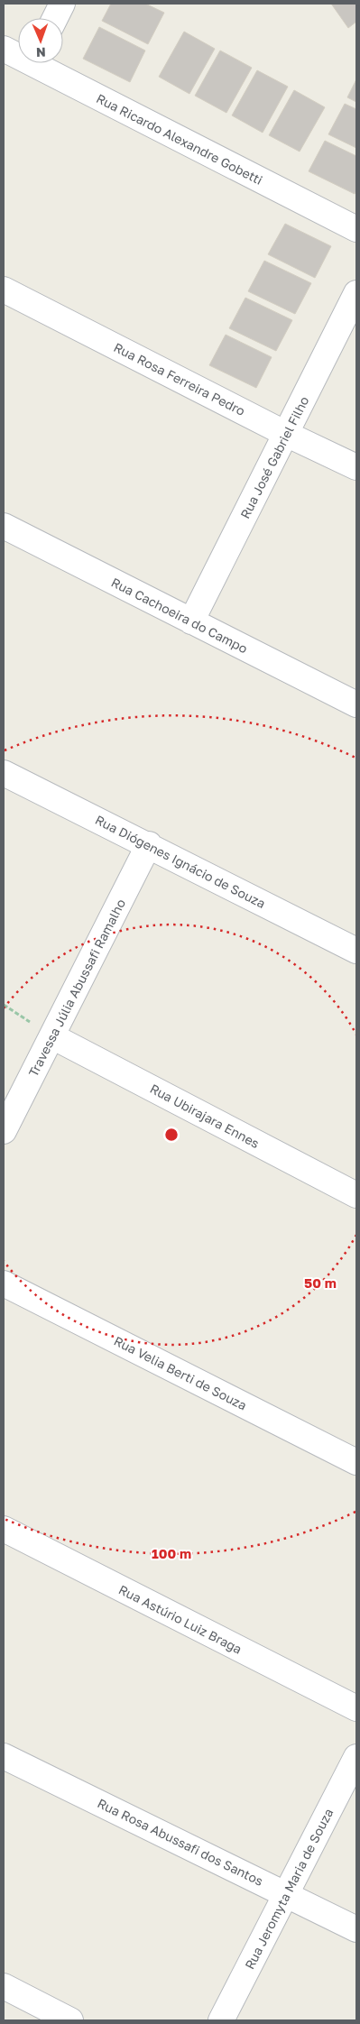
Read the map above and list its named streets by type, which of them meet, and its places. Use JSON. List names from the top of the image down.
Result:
{
  "streets": {
    "street": [
      "Rua Ricardo Alexandre Gobetti",
      "Rua Rosa Ferreira Pedro",
      "Rua José Gabriel Filho",
      "Rua Cachoeira do Campo",
      "Rua Diógenes Ignácio de Souza",
      "Travessa Júlia Abussafi Ramalho",
      "Rua Ubirajara Ennes",
      "Rua Velia Berti de Souza",
      "Rua Astúrio Luiz Braga",
      "Rua Rosa Abussafi dos Santos",
      "Rua Jeromyta Maria de Souza"
    ]
  },
  "crossings": [
    ["Rua Rosa Ferreira Pedro", "Rua José Gabriel Filho"],
    ["Rua José Gabriel Filho", "Rua Cachoeira do Campo"],
    ["Rua Diógenes Ignácio de Souza", "Travessa Júlia Abussafi Ramalho"],
    ["Travessa Júlia Abussafi Ramalho", "Rua Ubirajara Ennes"],
    ["Rua Rosa Abussafi dos Santos", "Rua Jeromyta Maria de Souza"]
  ],
  "north": "bottom",
  "rings": ["50 m", "100 m"]
}
